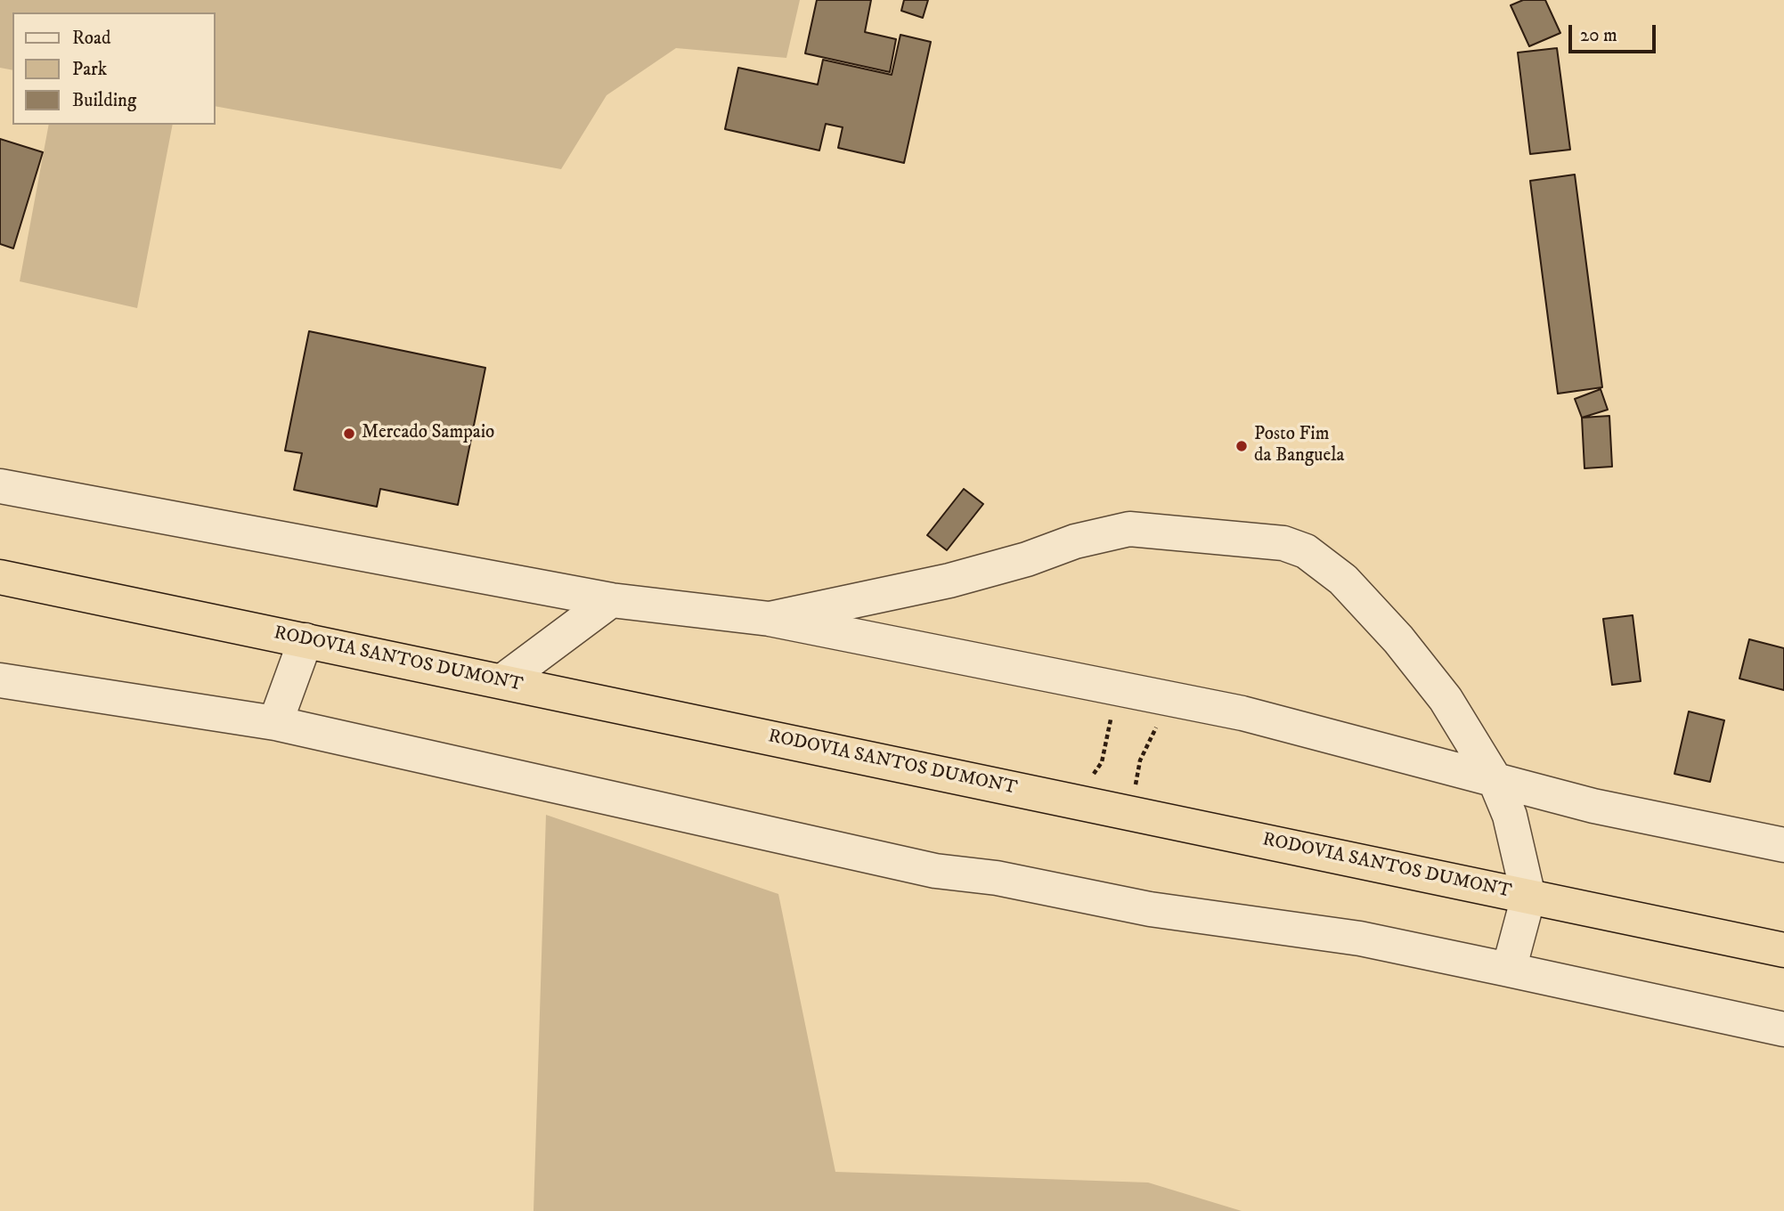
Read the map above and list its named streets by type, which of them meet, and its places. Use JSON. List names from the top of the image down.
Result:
{
  "streets": {
    "highway": ["RODOVIA SANTOS DUMONT"]
  },
  "places": ["Mercado Sampaio", "Posto Fim da Banguela"],
  "legend": ["Road", "Park", "Building"],
  "scale_bar": "20 m"
}
